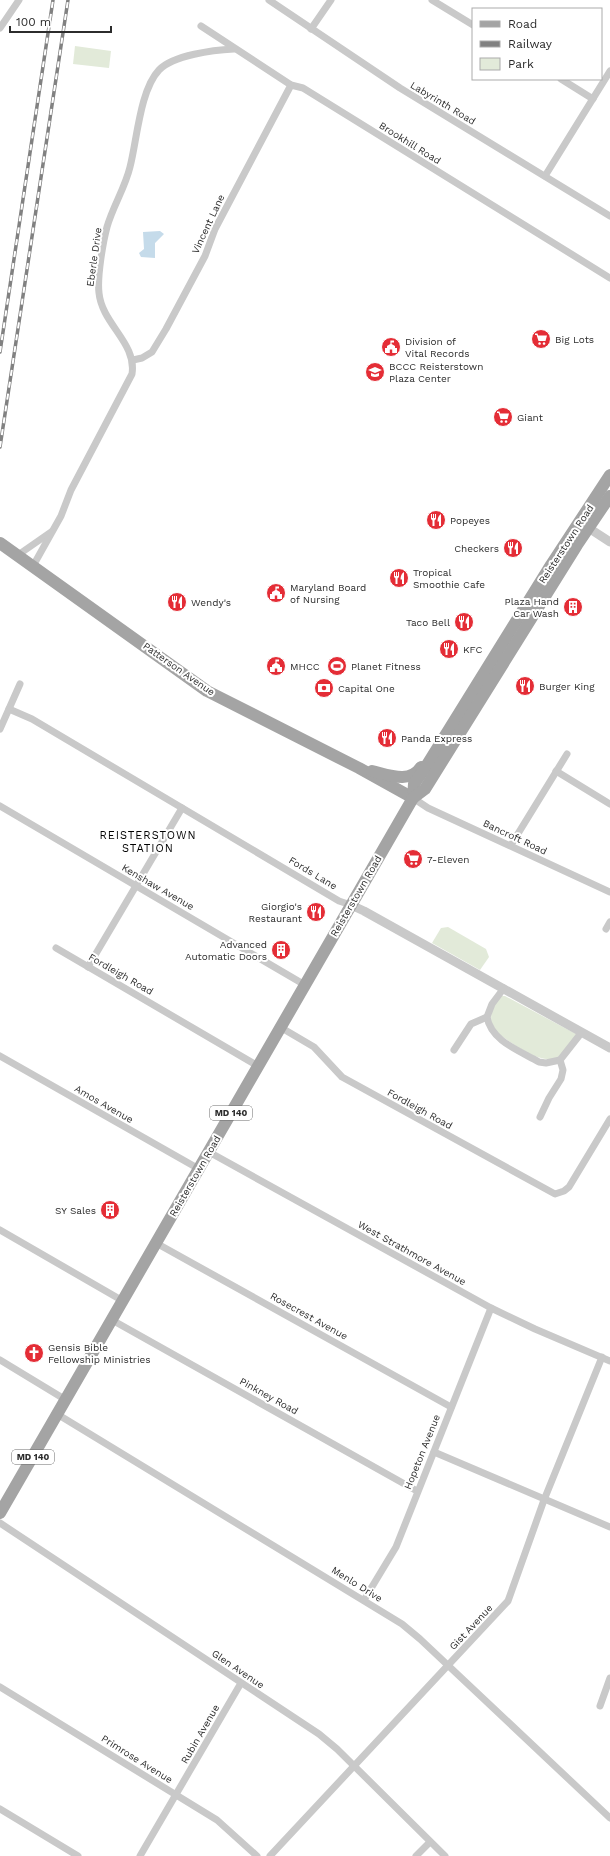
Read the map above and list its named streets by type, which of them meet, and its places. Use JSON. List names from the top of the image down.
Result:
{
  "streets": {
    "main road": ["Reisterstown Road", "Patterson Avenue", "MD 140"],
    "street": [
      "Labyrinth Road",
      "Brookhill Road",
      "Vincent Lane",
      "Eberle Drive",
      "Bancroft Road",
      "Fords Lane",
      "Kenshaw Avenue",
      "Fordleigh Road",
      "Amos Avenue",
      "West Strathmore Avenue",
      "Rosecrest Avenue",
      "Pinkney Road",
      "Hopeton Avenue",
      "Menlo Drive",
      "Gist Avenue",
      "Glen Avenue",
      "Rubin Avenue",
      "Primrose Avenue"
    ]
  },
  "crossings": [
    ["Brookhill Road", "Vincent Lane"],
    ["Brookhill Road", "Eberle Drive"],
    ["Vincent Lane", "Eberle Drive"],
    ["Reisterstown Road", "Patterson Avenue"],
    ["Reisterstown Road", "Bancroft Road"],
    ["Reisterstown Road", "Fords Lane"],
    ["Reisterstown Road", "Kenshaw Avenue"],
    ["Reisterstown Road", "Fordleigh Road"],
    ["Reisterstown Road", "Amos Avenue"],
    ["Reisterstown Road", "West Strathmore Avenue"],
    ["Reisterstown Road", "Rosecrest Avenue"],
    ["Reisterstown Road", "Pinkney Road"],
    ["Reisterstown Road", "Menlo Drive"],
    ["Patterson Avenue", "Bancroft Road"],
    ["West Strathmore Avenue", "Hopeton Avenue"],
    ["West Strathmore Avenue", "Gist Avenue"],
    ["Rosecrest Avenue", "Hopeton Avenue"],
    ["Pinkney Road", "Hopeton Avenue"],
    ["Hopeton Avenue", "Menlo Drive"],
    ["Menlo Drive", "Gist Avenue"],
    ["Gist Avenue", "Glen Avenue"],
    ["Glen Avenue", "Rubin Avenue"],
    ["Rubin Avenue", "Primrose Avenue"]
  ],
  "districts": ["REISTERSTOWN STATION"],
  "places": {
    "supermarket": ["Big Lots", "Giant", "7-Eleven"],
    "public building": ["Division of Vital Records", "Maryland Board of Nursing", "MHCC"],
    "school or university": ["BCCC Reisterstown Plaza Center"],
    "restaurant": [
      "Popeyes",
      "Checkers",
      "Tropical Smoothie Cafe",
      "Wendy's",
      "Taco Bell",
      "KFC",
      "Burger King",
      "Panda Express",
      "Giorgio's Restaurant"
    ],
    "building": ["Plaza Hand Car Wash", "Advanced Automatic Doors", "SY Sales"],
    "sports": ["Planet Fitness"],
    "bank": ["Capital One"],
    "church": ["Gensis Bible Fellowship Ministries"]
  },
  "legend": ["Road", "Railway", "Park"],
  "scale_bar": "100 m"
}
